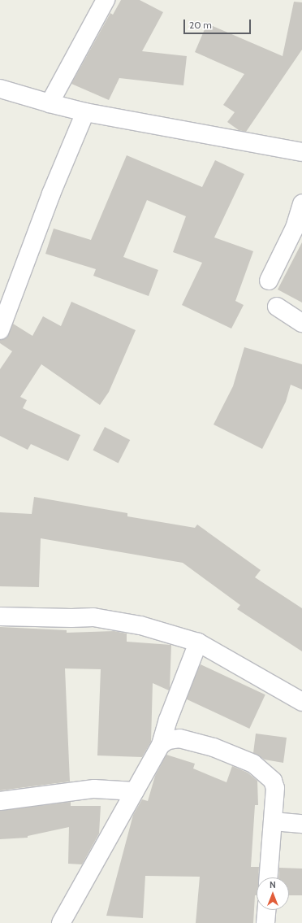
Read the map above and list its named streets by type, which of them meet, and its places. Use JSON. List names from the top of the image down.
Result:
{
  "scale_bar": "20 m",
  "north": "top"
}
